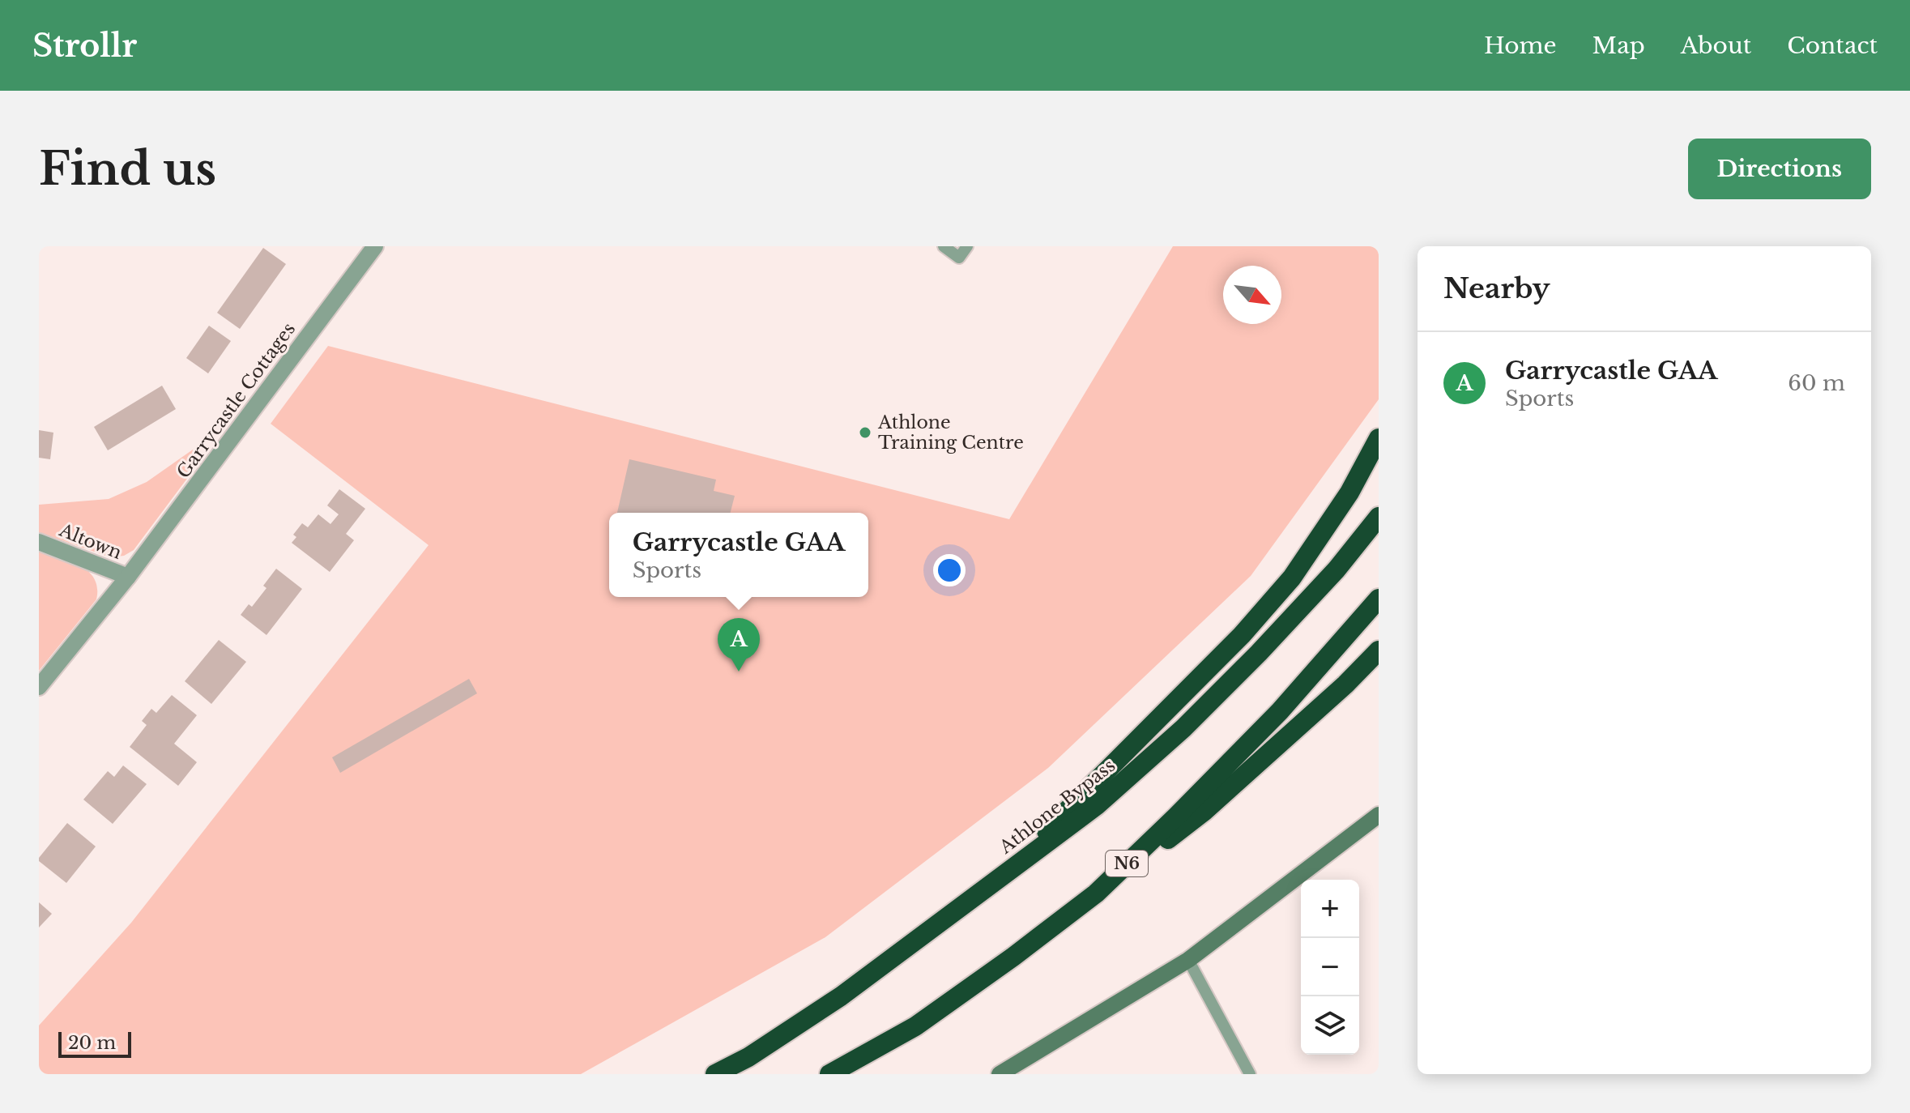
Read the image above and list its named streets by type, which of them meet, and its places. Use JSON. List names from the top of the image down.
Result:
{
  "streets": {
    "highway": ["Athlone Bypass", "N6"],
    "street": ["Garrycastle Cottages", "Altown"]
  },
  "crossings": [
    ["Garrycastle Cottages", "Altown"]
  ],
  "places": ["Athlone Training Centre"],
  "scale_bar": "20 m",
  "north": "bottom right",
  "page": {
    "header": "Strollr",
    "nav": [
      "Home",
      "Map",
      "About",
      "Contact"
    ],
    "buttons": "Directions",
    "title": "Find us",
    "heading": "Nearby",
    "list": [
      {
        "mark": "A",
        "name": "Garrycastle GAA",
        "note": "Sports",
        "value": "60 m"
      }
    ],
    "popup": ["Garrycastle GAA", "Sports"],
    "pins": "A",
    "map_buttons": ["+", "−"],
    "scale": "20 m"
  }
}
